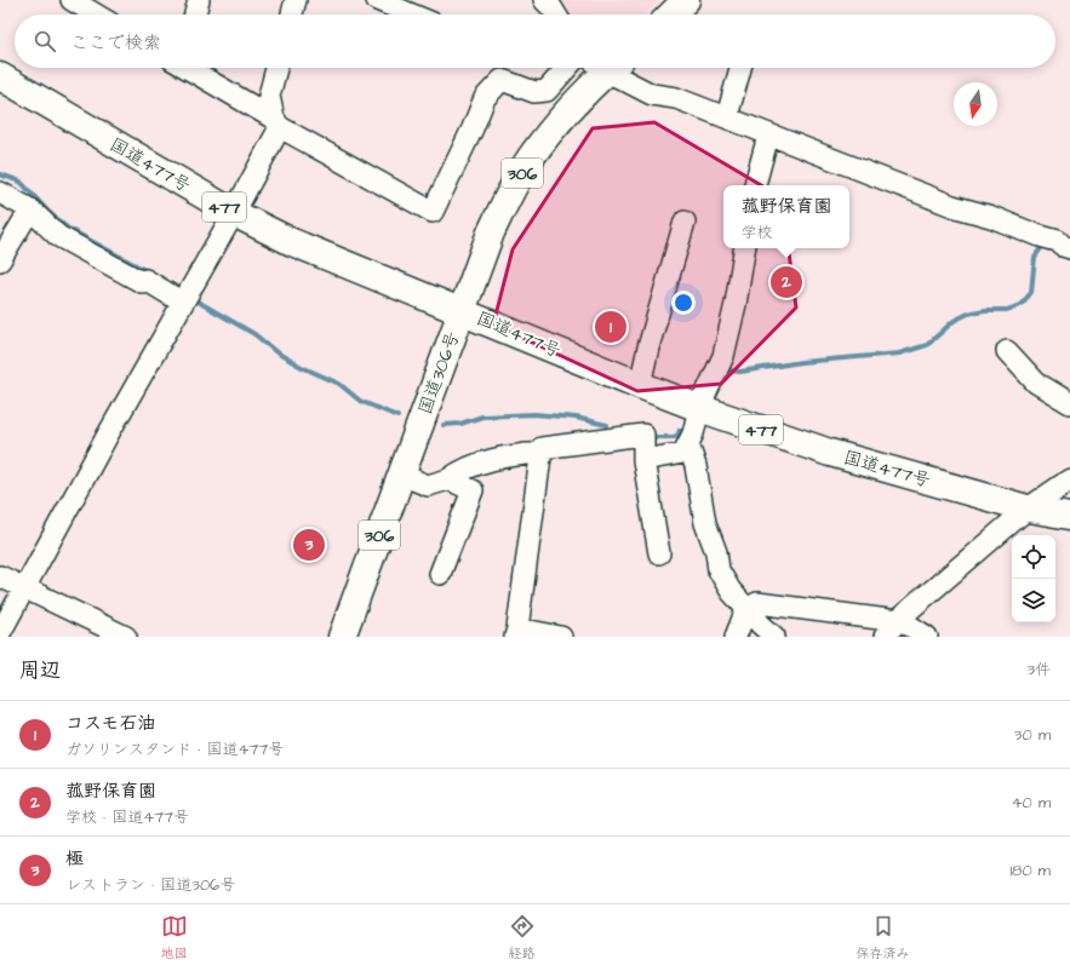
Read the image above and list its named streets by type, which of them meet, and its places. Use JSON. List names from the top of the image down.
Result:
{
  "streets": {
    "highway": [
      "国道477号",
      "306",
      "477",
      "国道306号"
    ]
  },
  "crossings": [
    ["国道477号", "国道306号"]
  ],
  "north": "bottom",
  "page": {
    "search": "ここで検索",
    "popup": ["菰野保育園", "学校"],
    "pins": ["2", "1", "3"],
    "heading": ["周辺", "3件"],
    "list": [
      {
        "mark": "1",
        "name": "コスモ石油",
        "note": "ガソリンスタンド · 国道477号",
        "value": "30 m"
      },
      {
        "mark": "2",
        "name": "菰野保育園",
        "note": "学校 · 国道477号",
        "value": "40 m"
      },
      {
        "mark": "3",
        "name": "極",
        "note": "レストラン · 国道306号",
        "value": "180 m"
      }
    ],
    "nav": ["地図", "経路", "保存済み"]
  }
}
